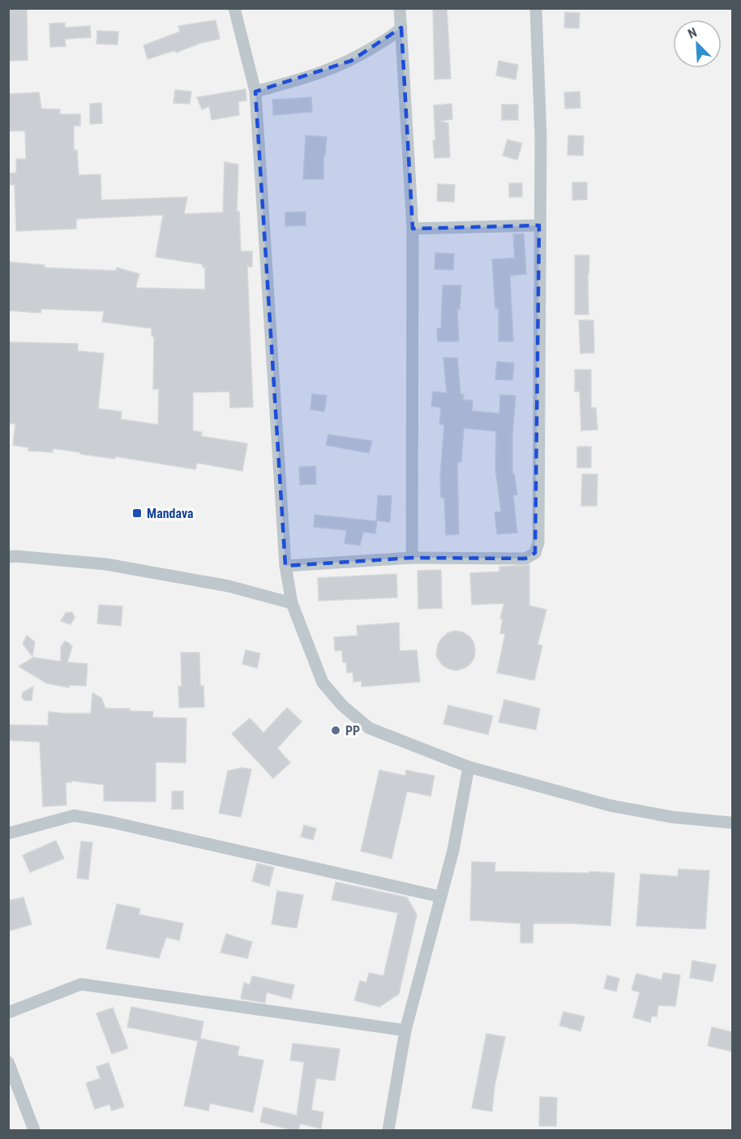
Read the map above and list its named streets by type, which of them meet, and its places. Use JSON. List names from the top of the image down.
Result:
{
  "places": {
    "transit": ["Mandava"],
    "other": ["PP"]
  },
  "north": "top left"
}
